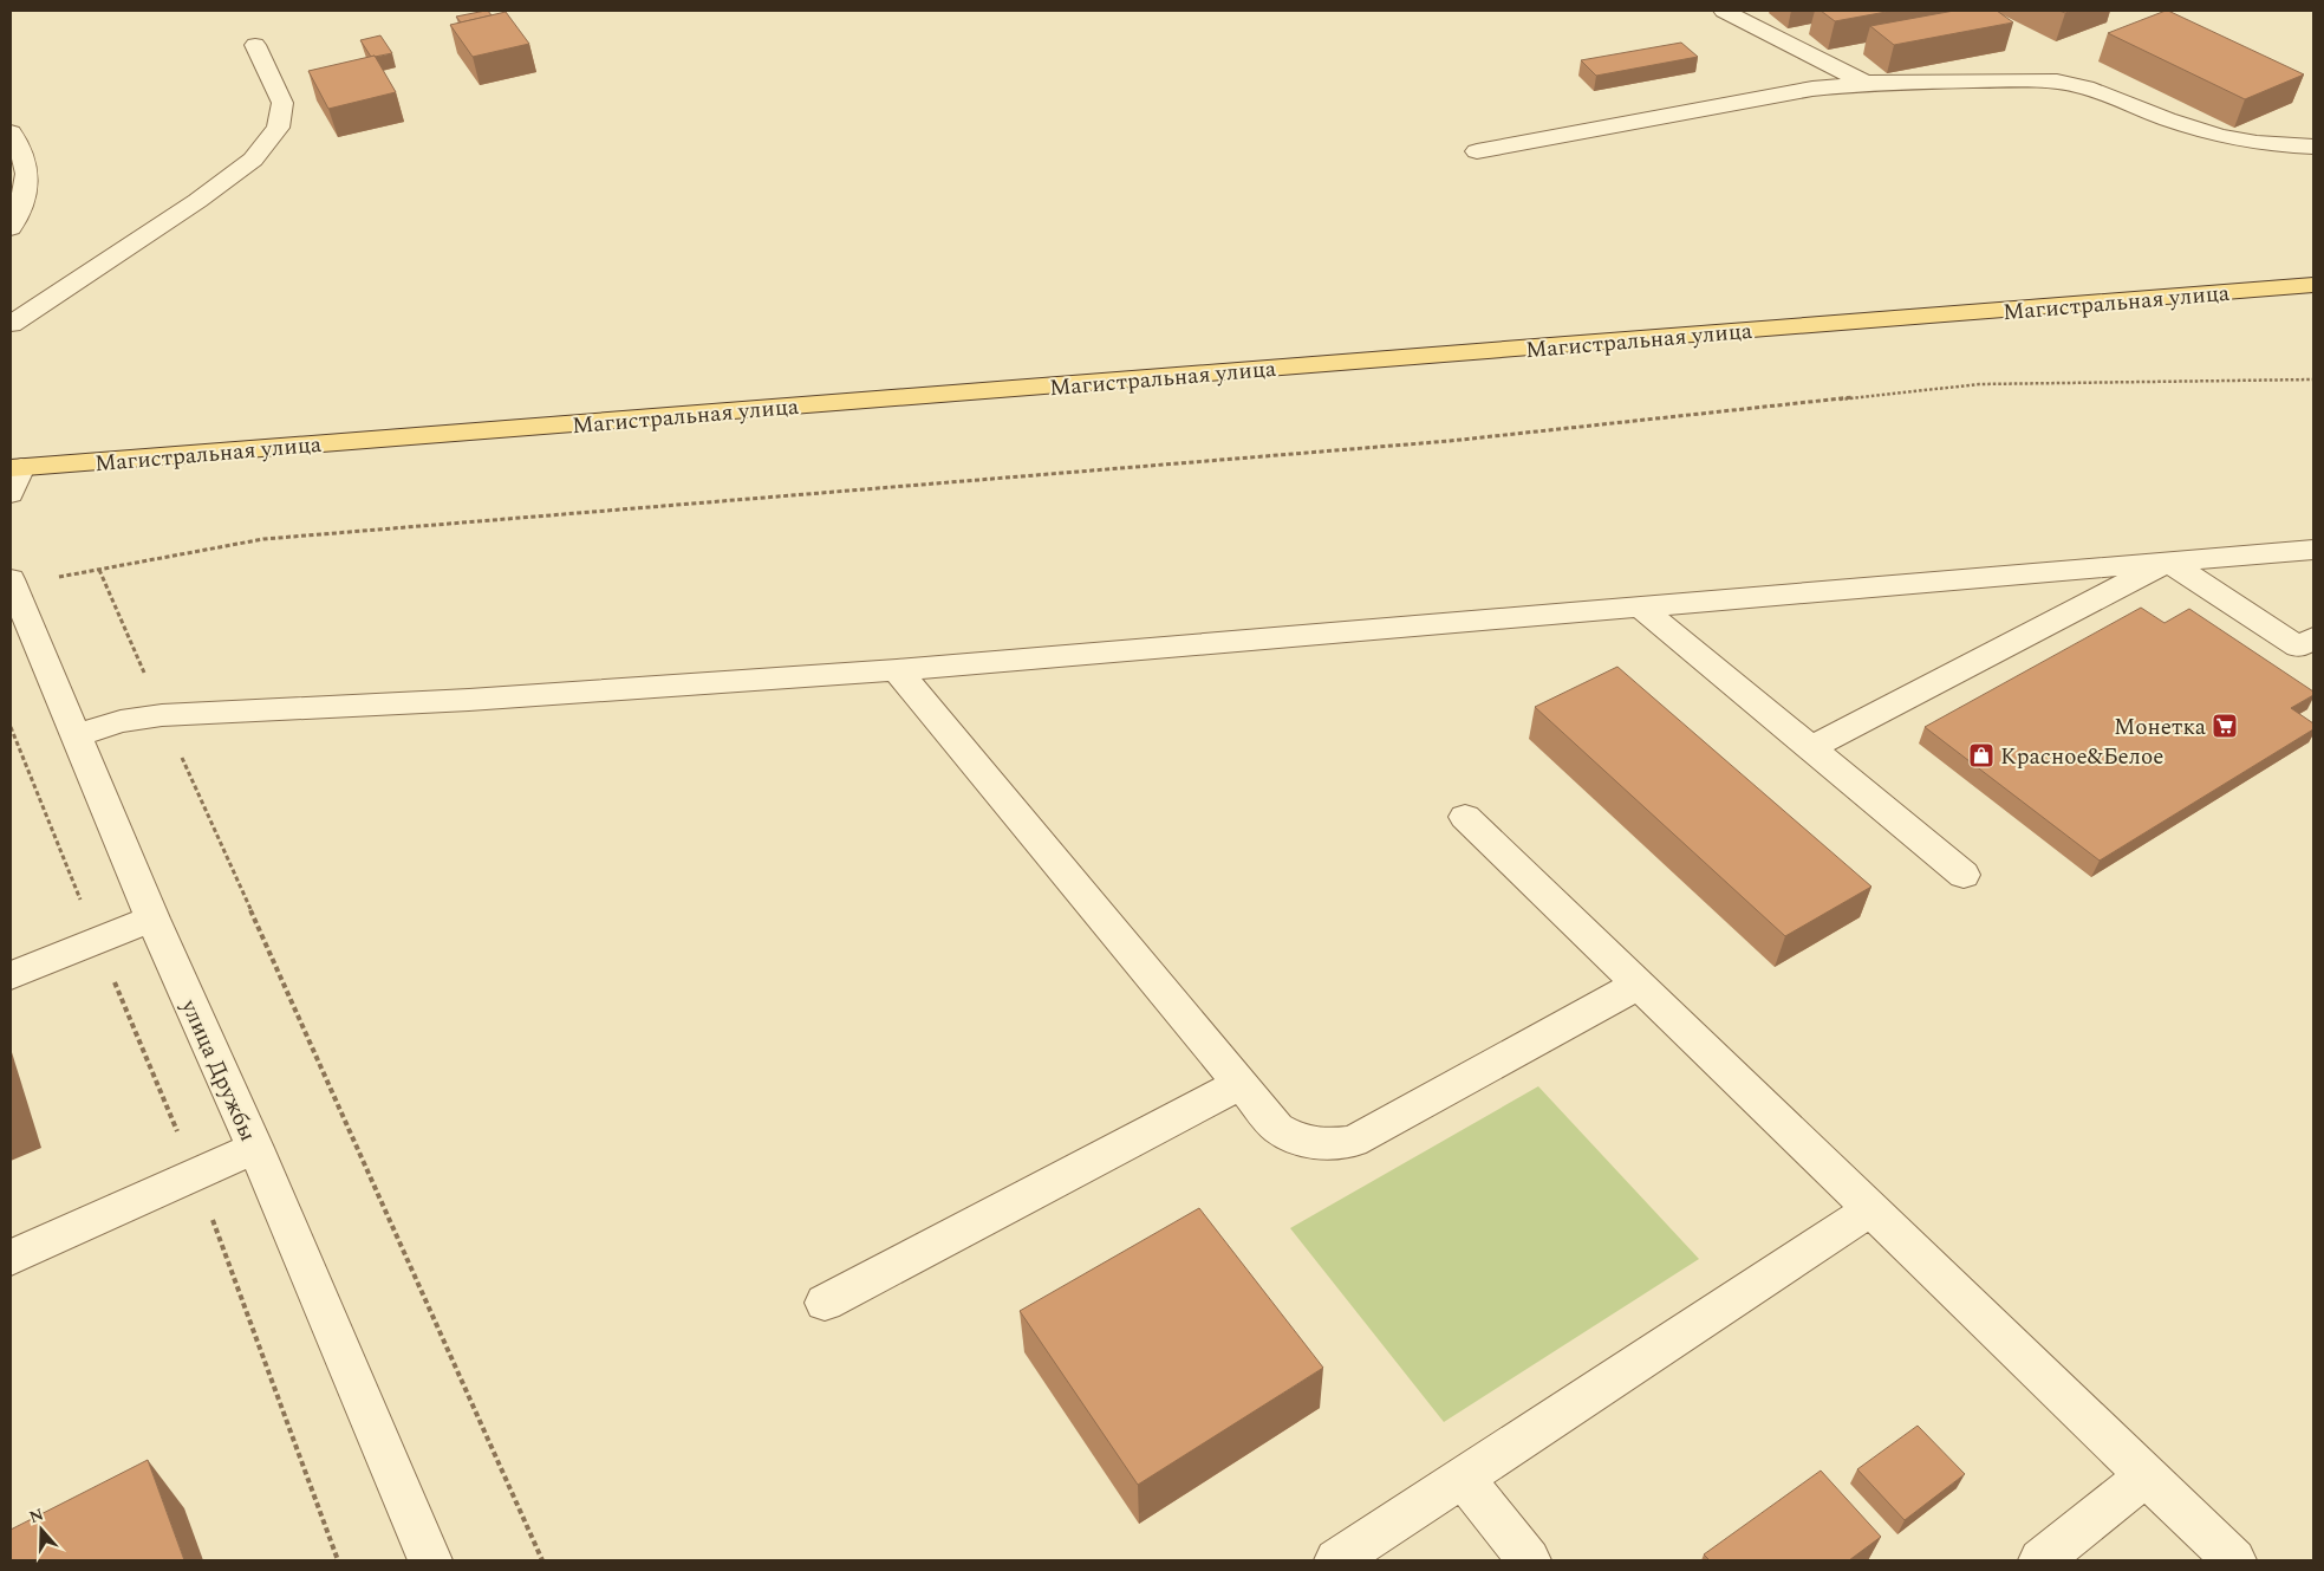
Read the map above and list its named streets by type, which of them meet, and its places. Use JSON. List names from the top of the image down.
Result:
{
  "streets": {
    "main road": ["Магистральная улица"],
    "street": ["улица Дружбы"]
  },
  "places": {
    "supermarket": ["Монетка"],
    "shop": ["Красное&Белое"]
  },
  "north": "top"
}
